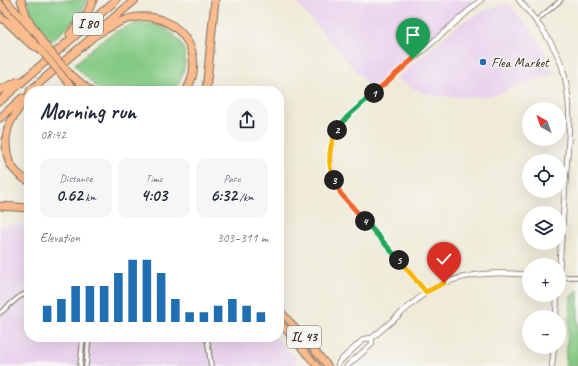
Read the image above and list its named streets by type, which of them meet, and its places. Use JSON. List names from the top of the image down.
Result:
{
  "streets": {
    "highway": ["I 80"],
    "main road": ["IL 43"]
  },
  "places": ["Flea Market"],
  "north": "top left",
  "page": {
    "pins": [
      "1",
      "2",
      "3",
      "4",
      "5"
    ],
    "heading": ["Morning run", "08:42"],
    "map_buttons": ["+", "−"],
    "stats": [
      ["Distance", "0.62 km"],
      ["Time", "4:03"],
      ["Pace", "6:32 /km"]
    ],
    "chart": ["Elevation", "303–311 m"]
  }
}
